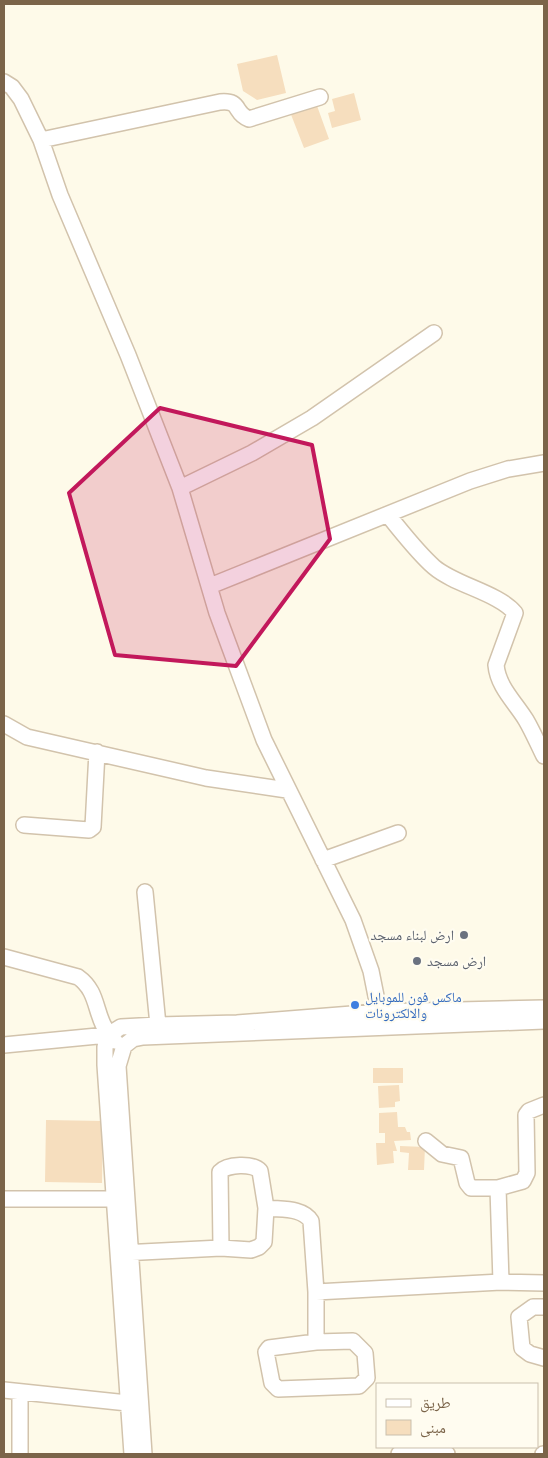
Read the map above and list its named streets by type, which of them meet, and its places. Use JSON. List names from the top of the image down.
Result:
{
  "places": ["ارض لبناء مسجد", "ارض مسجد", "ماكس فون للموبايل والالكترونات"],
  "legend": ["طريق", "مبنى"]
}
